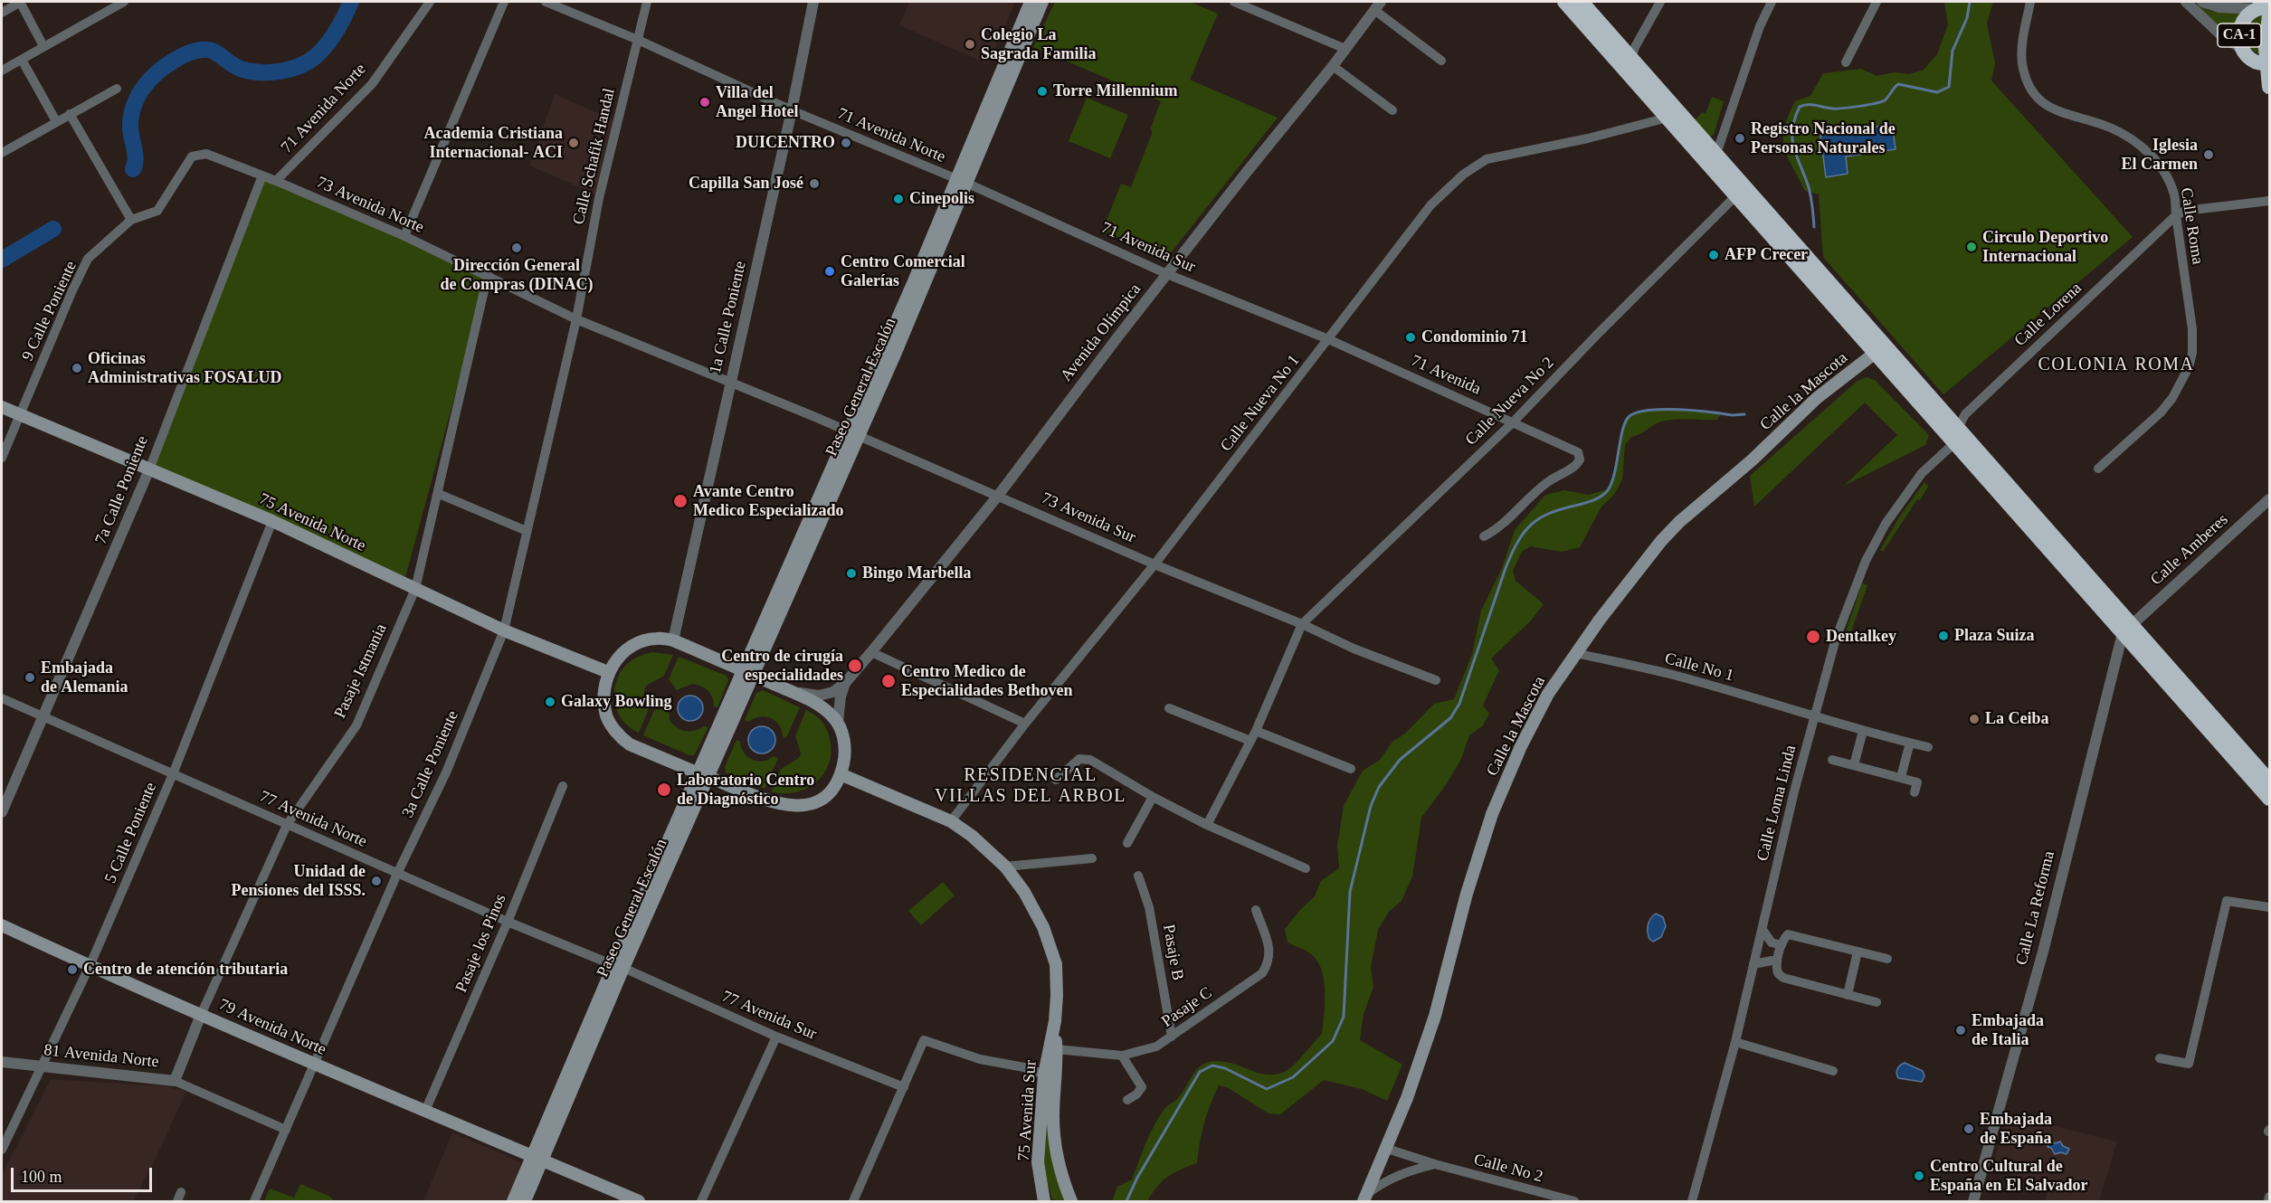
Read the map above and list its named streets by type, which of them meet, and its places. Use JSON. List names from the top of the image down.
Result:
{
  "streets": {
    "highway": ["CA-1"],
    "main road": [
      "Paseo General Escalón",
      "Calle la Mascota",
      "75 Avenida Norte",
      "79 Avenida Norte",
      "75 Avenida Sur"
    ],
    "street": [
      "71 Avenida Norte",
      "Calle Schafik Handal",
      "73 Avenida Norte",
      "Calle Roma",
      "71 Avenida Sur",
      "9 Calle Poniente",
      "Calle Lorena",
      "1a Calle Poniente",
      "Avenida Olímpica",
      "71 Avenida",
      "Calle Nueva No 2",
      "Calle Nueva No 1",
      "7a Calle Poniente",
      "73 Avenida Sur",
      "Calle Amberes",
      "Calle No 1",
      "Pasaje Istmania",
      "3a Calle Poniente",
      "Calle Loma Linda",
      "77 Avenida Norte",
      "5 Calle Poniente",
      "Calle La Reforma",
      "Pasaje los Pinos",
      "Pasaje B",
      "Pasaje C",
      "77 Avenida Sur",
      "81 Avenida Norte",
      "Calle No 2"
    ]
  },
  "crossings": [
    ["71 Avenida Norte", "Calle Schafik Handal"],
    ["71 Avenida Norte", "73 Avenida Norte"],
    ["71 Avenida Norte", "71 Avenida Sur"],
    ["71 Avenida Norte", "1a Calle Poniente"],
    ["71 Avenida Norte", "Paseo General Escalón"],
    ["Calle Schafik Handal", "73 Avenida Norte"],
    ["Calle Schafik Handal", "3a Calle Poniente"],
    ["73 Avenida Norte", "9 Calle Poniente"],
    ["73 Avenida Norte", "1a Calle Poniente"],
    ["73 Avenida Norte", "7a Calle Poniente"],
    ["73 Avenida Norte", "73 Avenida Sur"],
    ["73 Avenida Norte", "Pasaje Istmania"],
    ["73 Avenida Norte", "3a Calle Poniente"],
    ["Calle Roma", "Calle Lorena"],
    ["71 Avenida Sur", "Avenida Olímpica"],
    ["71 Avenida Sur", "71 Avenida"],
    ["71 Avenida Sur", "Paseo General Escalón"],
    ["71 Avenida Sur", "Calle Nueva No 1"],
    ["9 Calle Poniente", "75 Avenida Norte"],
    ["Calle Lorena", "Calle Loma Linda"],
    ["1a Calle Poniente", "Paseo General Escalón"],
    ["1a Calle Poniente", "73 Avenida Sur"],
    ["1a Calle Poniente", "75 Avenida Norte"],
    ["Avenida Olímpica", "Paseo General Escalón"],
    ["Avenida Olímpica", "73 Avenida Sur"],
    ["Avenida Olímpica", "75 Avenida Sur"],
    ["71 Avenida", "Calle Nueva No 2"],
    ["71 Avenida", "Calle Nueva No 1"],
    ["Paseo General Escalón", "73 Avenida Sur"],
    ["Paseo General Escalón", "75 Avenida Norte"],
    ["Paseo General Escalón", "77 Avenida Norte"],
    ["Paseo General Escalón", "77 Avenida Sur"],
    ["Paseo General Escalón", "79 Avenida Norte"],
    ["Paseo General Escalón", "75 Avenida Sur"],
    ["Calle la Mascota", "Calle No 1"],
    ["Calle la Mascota", "Calle No 2"],
    ["Calle Nueva No 2", "73 Avenida Sur"],
    ["Calle Nueva No 1", "73 Avenida Sur"],
    ["Calle Nueva No 1", "75 Avenida Sur"],
    ["7a Calle Poniente", "75 Avenida Norte"],
    ["7a Calle Poniente", "77 Avenida Norte"],
    ["75 Avenida Norte", "Pasaje Istmania"],
    ["75 Avenida Norte", "3a Calle Poniente"],
    ["75 Avenida Norte", "5 Calle Poniente"],
    ["Calle Amberes", "Calle La Reforma"],
    ["Calle No 1", "Calle Loma Linda"],
    ["Pasaje Istmania", "77 Avenida Norte"],
    ["Pasaje Istmania", "79 Avenida Norte"],
    ["Pasaje Istmania", "81 Avenida Norte"],
    ["3a Calle Poniente", "77 Avenida Norte"],
    ["3a Calle Poniente", "79 Avenida Norte"],
    ["3a Calle Poniente", "81 Avenida Norte"],
    ["77 Avenida Norte", "5 Calle Poniente"],
    ["77 Avenida Norte", "Pasaje los Pinos"],
    ["77 Avenida Norte", "77 Avenida Sur"],
    ["5 Calle Poniente", "79 Avenida Norte"],
    ["5 Calle Poniente", "81 Avenida Norte"],
    ["Pasaje los Pinos", "79 Avenida Norte"],
    ["Pasaje B", "Pasaje C"],
    ["Pasaje C", "75 Avenida Sur"]
  ],
  "districts": ["COLONIA ROMA", "RESIDENCIAL VILLAS DEL ARBOL"],
  "places": [
    "Colegio La Sagrada Familia",
    "Torre Millennium",
    "Villa del Angel Hotel",
    "Registro Nacional de Personas Naturales",
    "Academia Cristiana Internacional- ACI",
    "DUICENTRO",
    "Iglesia El Carmen",
    "Capilla San José",
    "Cinepolis",
    "Circulo Deportivo Internacional",
    "Dirección General de Compras (DINAC)",
    "AFP Crecer",
    "Centro Comercial Galerías",
    "Condominio 71",
    "Oficinas Administrativas FOSALUD",
    "Avante Centro Medico Especializado",
    "Bingo Marbella",
    "Plaza Suiza",
    "Dentalkey",
    "Centro de cirugía especialidades",
    "Embajada de Alemania",
    "Centro Medico de Especialidades Bethoven",
    "Galaxy Bowling",
    "La Ceiba",
    "Laboratorio Centro de Diagnóstico",
    "Unidad de Pensiones del ISSS.",
    "Centro de atención tributaria",
    "Embajada de Italia",
    "Embajada de España",
    "Centro Cultural de España en El Salvador"
  ],
  "scale_bar": "100 m"
}
